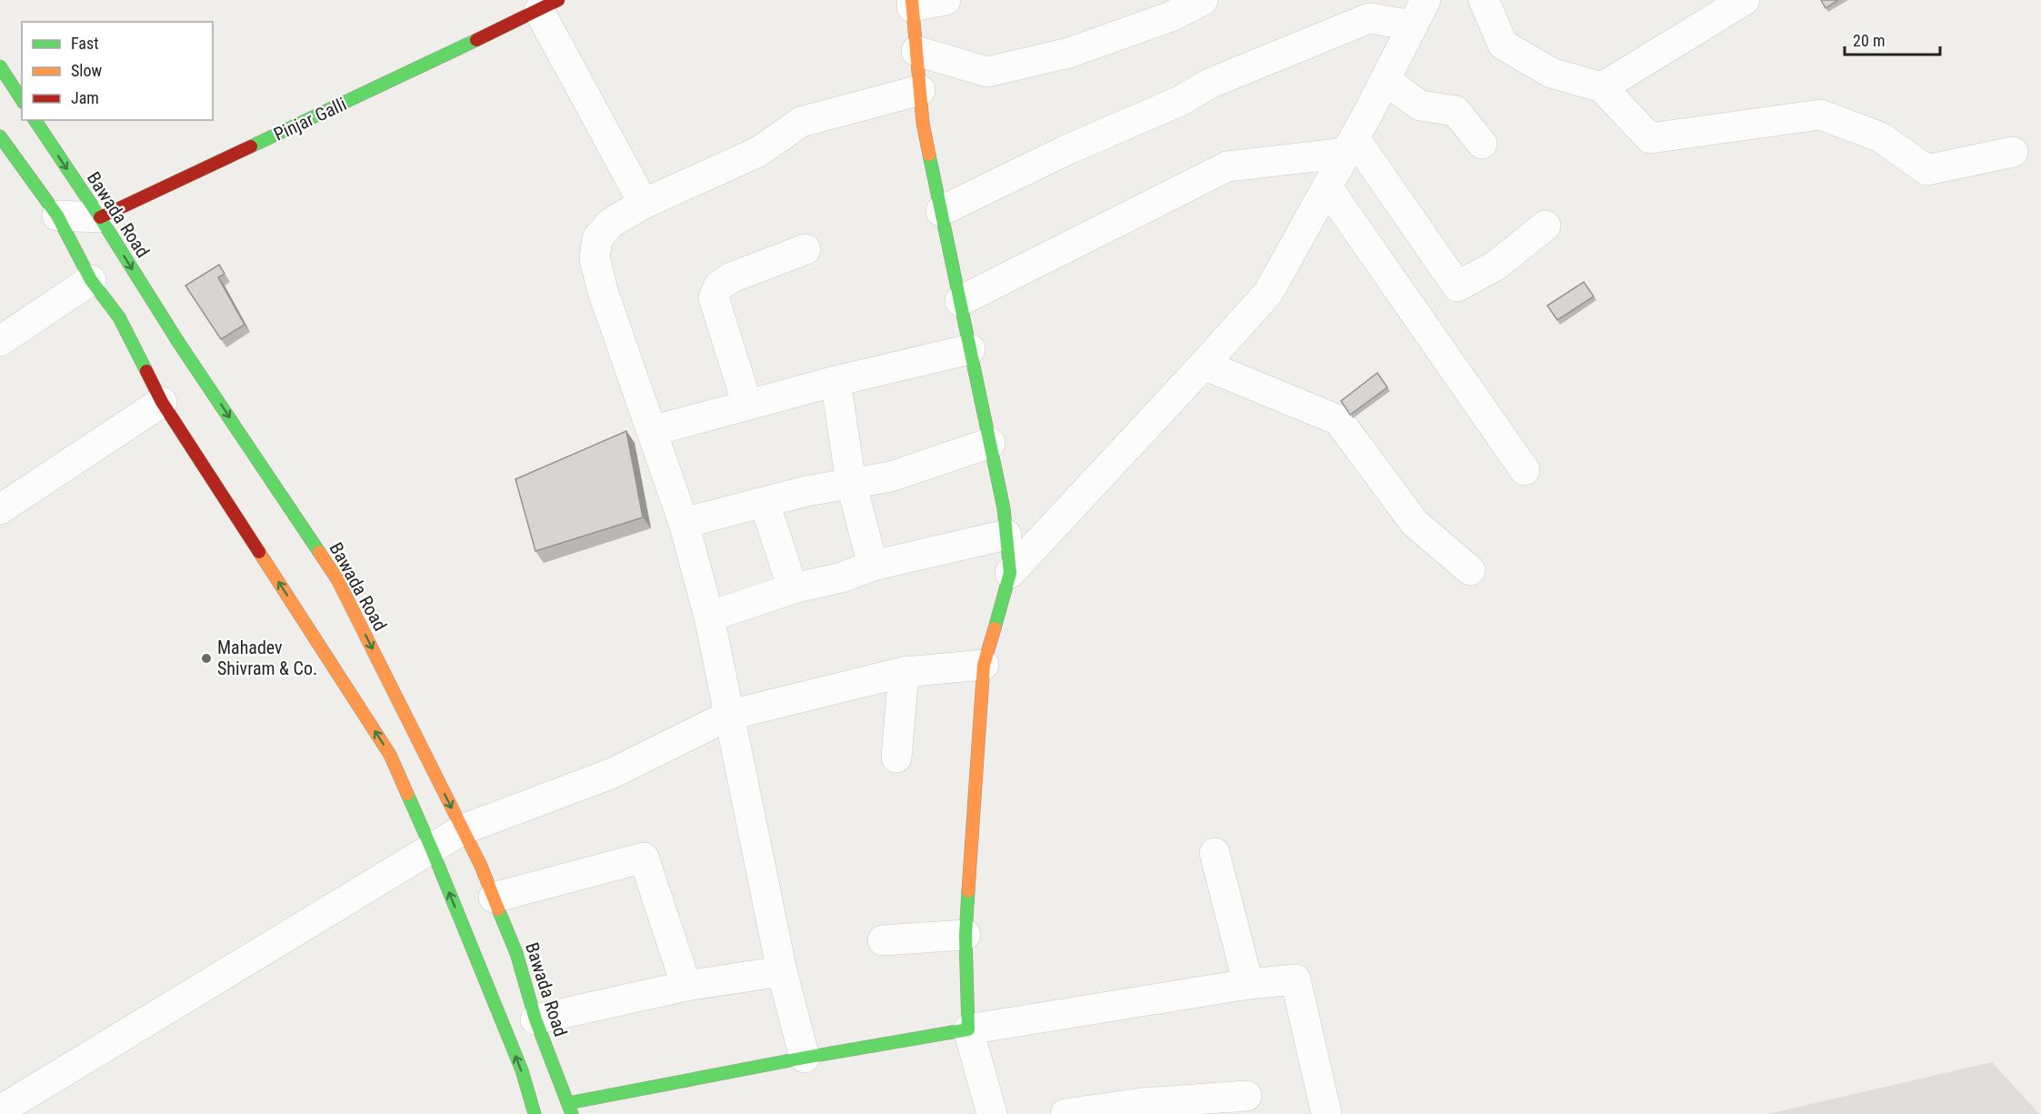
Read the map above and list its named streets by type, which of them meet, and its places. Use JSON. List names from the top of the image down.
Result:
{
  "streets": {
    "main road": ["Pinjar Galli", "Bawada Road"]
  },
  "crossings": [
    ["Pinjar Galli", "Bawada Road"]
  ],
  "places": ["Mahadev Shivram & Co."],
  "legend": ["Fast", "Slow", "Jam"],
  "scale_bar": "20 m"
}
